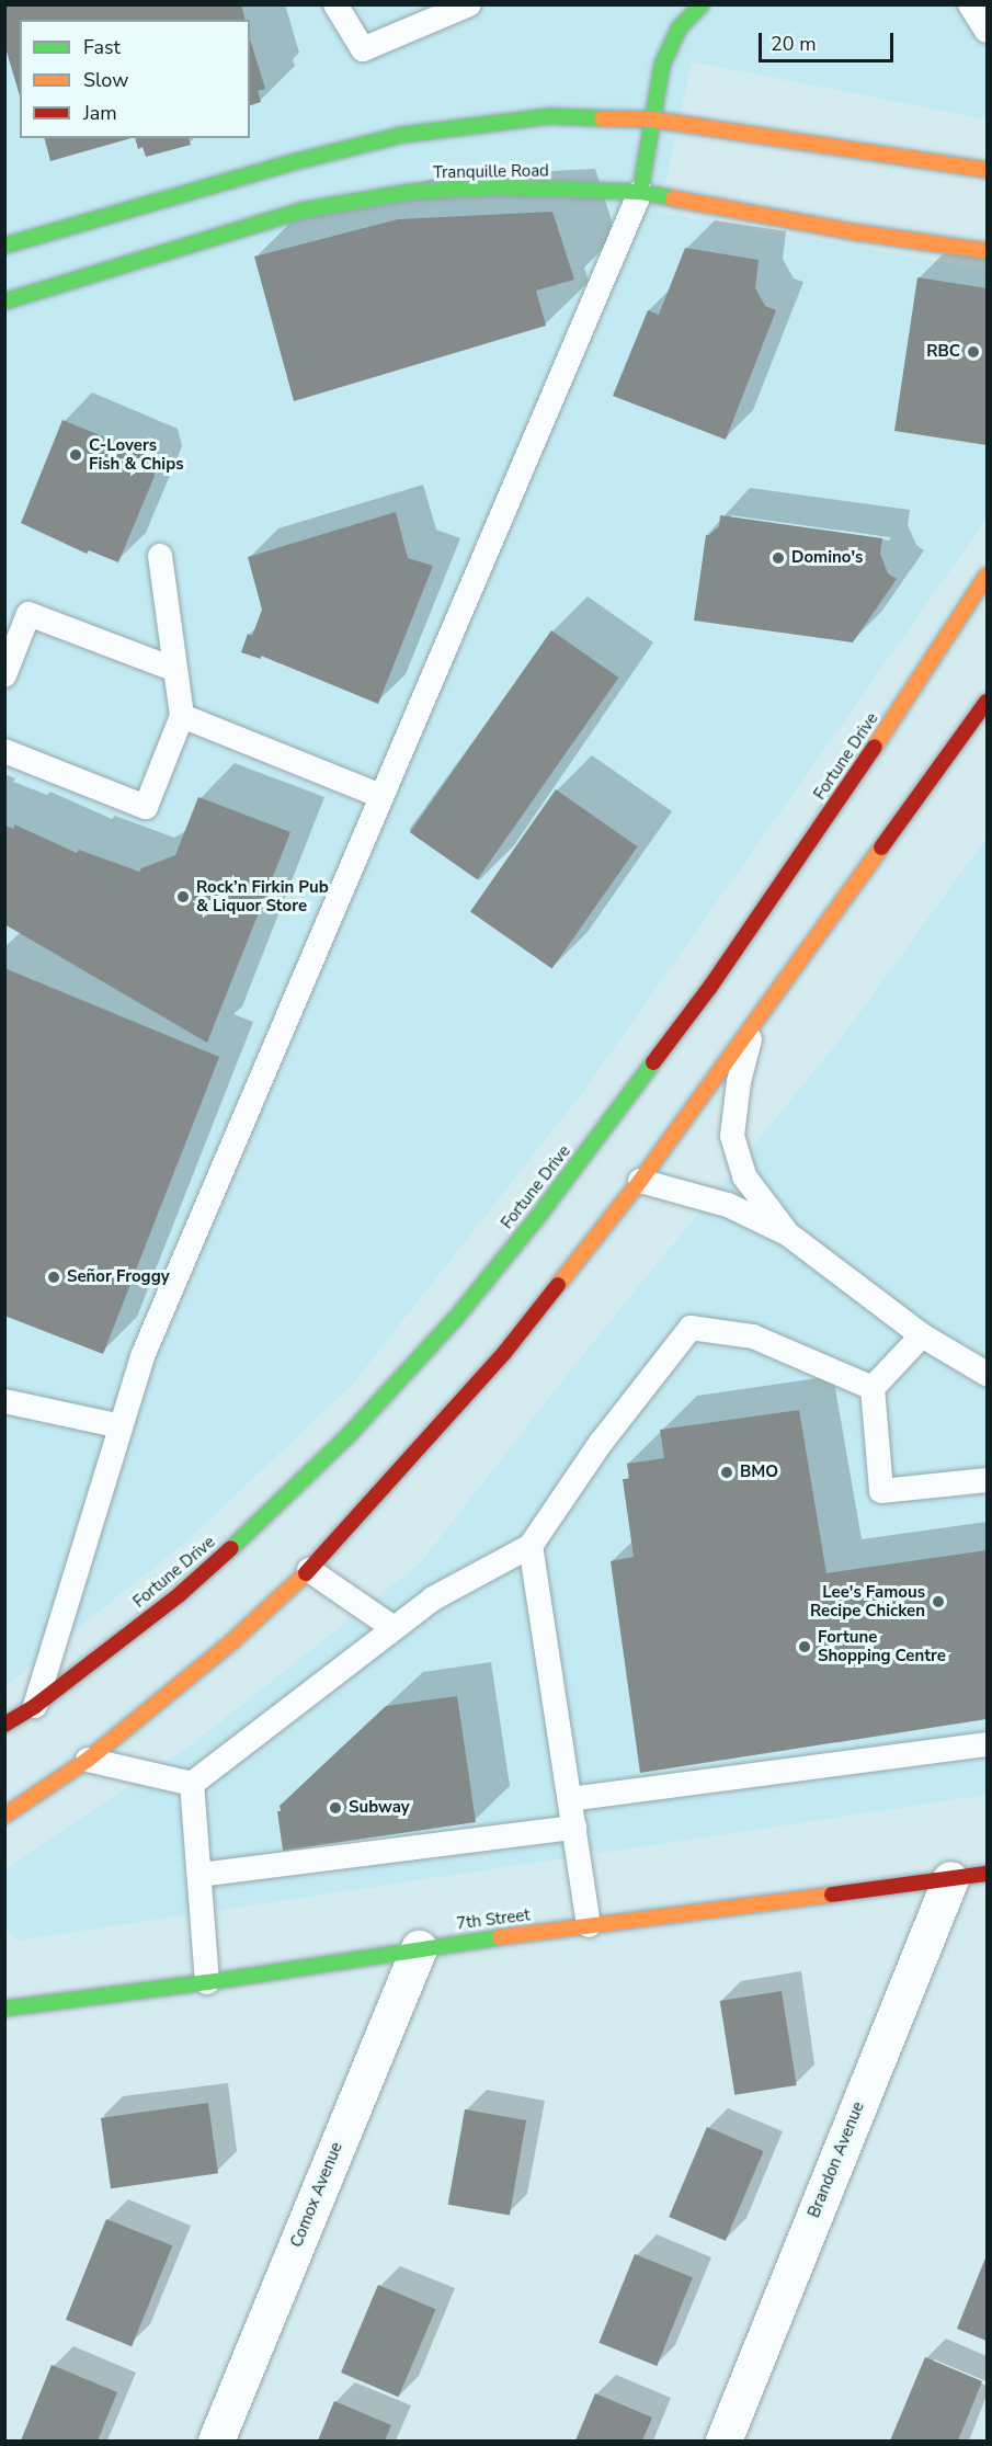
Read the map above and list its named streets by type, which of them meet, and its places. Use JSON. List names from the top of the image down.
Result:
{
  "streets": {
    "main road": ["Tranquille Road", "Fortune Drive", "7th Street"],
    "street": ["Brandon Avenue", "Comox Avenue"]
  },
  "crossings": [
    ["7th Street", "Brandon Avenue"],
    ["7th Street", "Comox Avenue"]
  ],
  "places": [
    "RBC",
    "C-Lovers Fish & Chips",
    "Domino's",
    "Rock’n Firkin Pub & Liquor Store",
    "Señor Froggy",
    "BMO",
    "Lee's Famous Recipe Chicken",
    "Fortune Shopping Centre",
    "Subway"
  ],
  "legend": ["Fast", "Slow", "Jam"],
  "scale_bar": "20 m"
}
